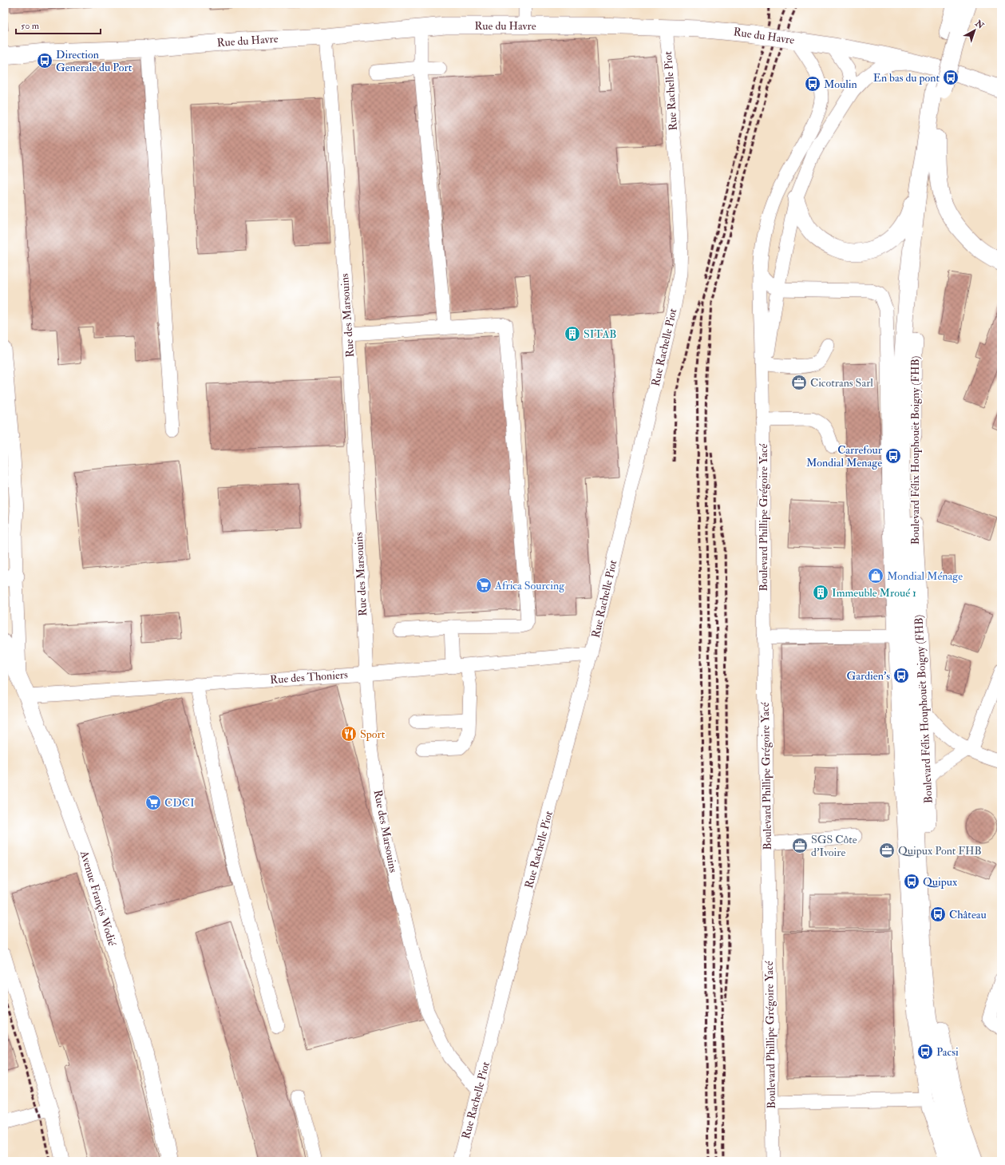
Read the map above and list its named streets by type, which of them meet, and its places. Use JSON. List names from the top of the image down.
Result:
{
  "streets": {
    "main road": ["Rue du Havre", "Boulevard Félix Houphouët Boigny (FHB)", "Avenue Françis Wodié"],
    "street": [
      "Rue Rachelle Piot",
      "Rue des Marsouins",
      "Boulevard Phillipe Grégoire Yacé",
      "Rue des Thoniers"
    ]
  },
  "crossings": [
    ["Rue du Havre", "Rue Rachelle Piot"],
    ["Rue du Havre", "Rue des Marsouins"],
    ["Rue du Havre", "Boulevard Phillipe Grégoire Yacé"],
    ["Rue Rachelle Piot", "Rue des Marsouins"],
    ["Rue Rachelle Piot", "Rue des Thoniers"],
    ["Rue des Marsouins", "Rue des Thoniers"],
    ["Rue des Thoniers", "Avenue Françis Wodié"]
  ],
  "places": {
    "bus stop": [
      "Direction Generale du Port",
      "En bas du pont",
      "Moulin",
      "Carrefour Mondial Menage",
      "Gardien's",
      "Quipux",
      "Château",
      "Pacsi"
    ],
    "building": ["SITAB", "Immeuble Mroué 1"],
    "office": ["Cicotrans Sarl", "SGS Côte d'Ivoire", "Quipux Pont FHB"],
    "shop": ["Mondial Ménage"],
    "supermarket": ["Africa Sourcing", "CDCI"],
    "restaurant": ["Sport"]
  },
  "scale_bar": "50 m",
  "north": "top right"
}
